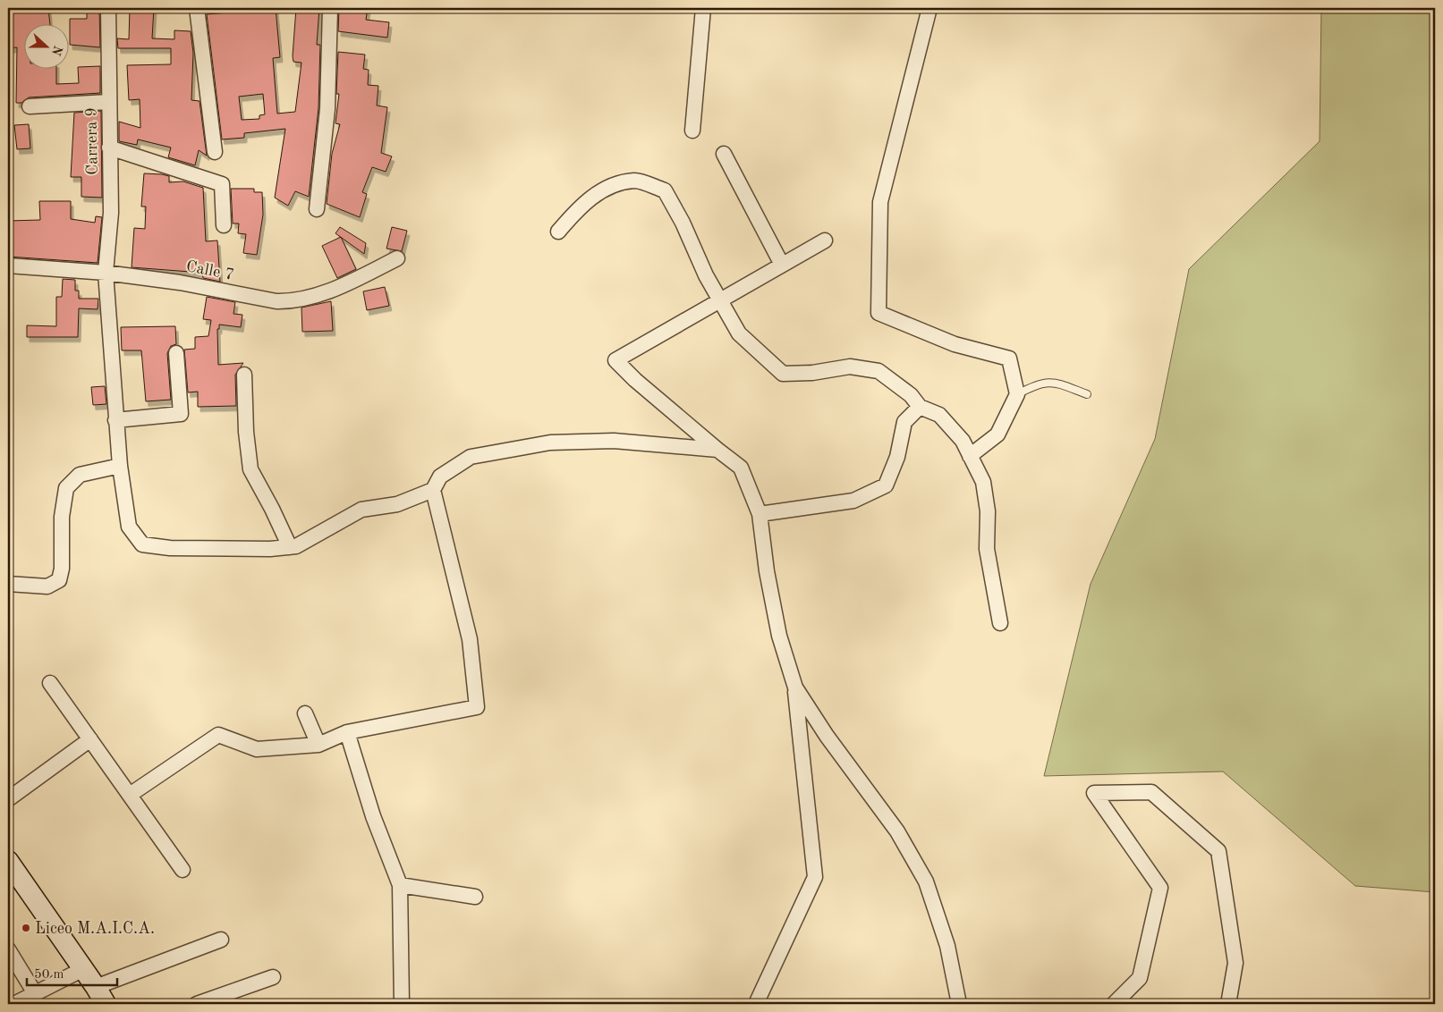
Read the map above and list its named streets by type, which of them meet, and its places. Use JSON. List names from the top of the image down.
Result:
{
  "streets": {
    "street": ["Carrera 9", "Calle 7"]
  },
  "crossings": [
    ["Carrera 9", "Calle 7"]
  ],
  "places": ["Liceo M.A.I.C.A."],
  "scale_bar": "50 m",
  "north": "right"
}
